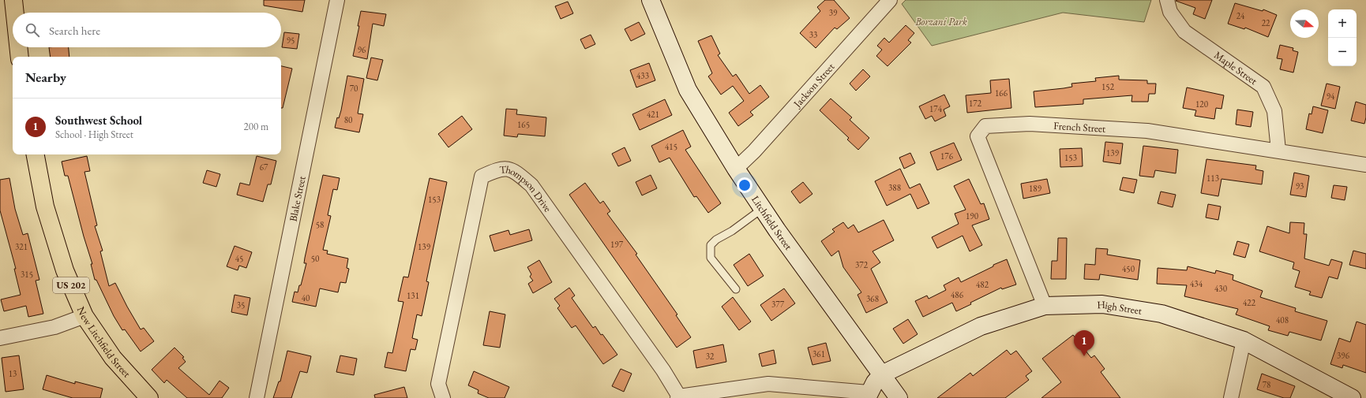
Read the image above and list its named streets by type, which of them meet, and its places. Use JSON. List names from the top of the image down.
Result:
{
  "streets": {
    "highway": ["US 202", "New Litchfield Street"],
    "street": [
      "Maple Street",
      "Jackson Street",
      "French Street",
      "Thompson Drive",
      "Blake Street",
      "Litchfield Street",
      "High Street"
    ]
  },
  "crossings": [
    ["Maple Street", "French Street"],
    ["Jackson Street", "Litchfield Street"],
    ["French Street", "High Street"],
    ["Litchfield Street", "High Street"]
  ],
  "parks": ["Borzani Park"],
  "house_numbers": [
    "39",
    "24",
    "22",
    "33",
    "95",
    "96",
    "433",
    "152",
    "70",
    "166",
    "94",
    "172",
    "120",
    "174",
    "421",
    "80",
    "165",
    "415",
    "139",
    "176",
    "153",
    "67",
    "113",
    "93",
    "388",
    "189",
    "153",
    "190",
    "58",
    "197",
    "321",
    "139",
    "45",
    "50",
    "372",
    "450",
    "315",
    "434",
    "482",
    "430",
    "486",
    "131",
    "40",
    "368",
    "422",
    "377",
    "35",
    "408",
    "361",
    "396",
    "32",
    "13",
    "78"
  ],
  "north": "right",
  "page": {
    "map_buttons": ["+", "−"],
    "search": "Search here",
    "heading": "Nearby",
    "list": [
      {
        "mark": "1",
        "name": "Southwest School",
        "note": "School · High Street",
        "value": "200 m"
      }
    ],
    "pins": "1"
  }
}
